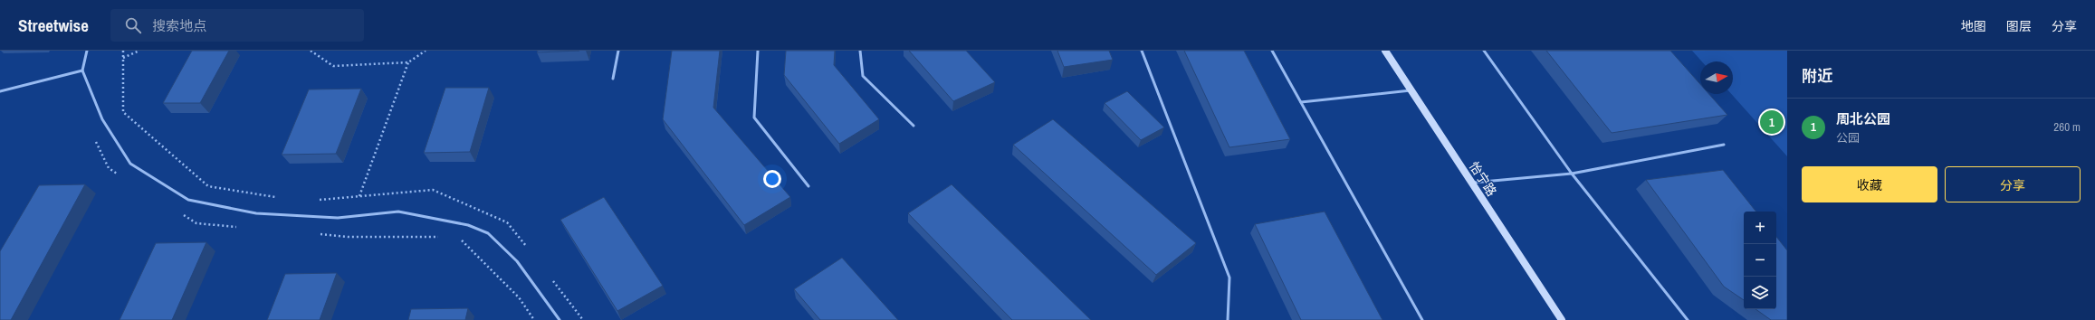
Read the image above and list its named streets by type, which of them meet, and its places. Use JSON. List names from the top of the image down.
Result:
{
  "streets": {
    "street": ["怡宁路"]
  },
  "north": "right",
  "page": {
    "header": "Streetwise",
    "search": "搜索地点",
    "nav": ["地图", "图层", "分享"],
    "heading": "附近",
    "list": [
      {
        "mark": "1",
        "name": "周北公园",
        "note": "公园",
        "value": "260 m"
      }
    ],
    "pins": "1",
    "buttons": ["收藏", "分享"],
    "map_buttons": ["+", "−"]
  }
}
